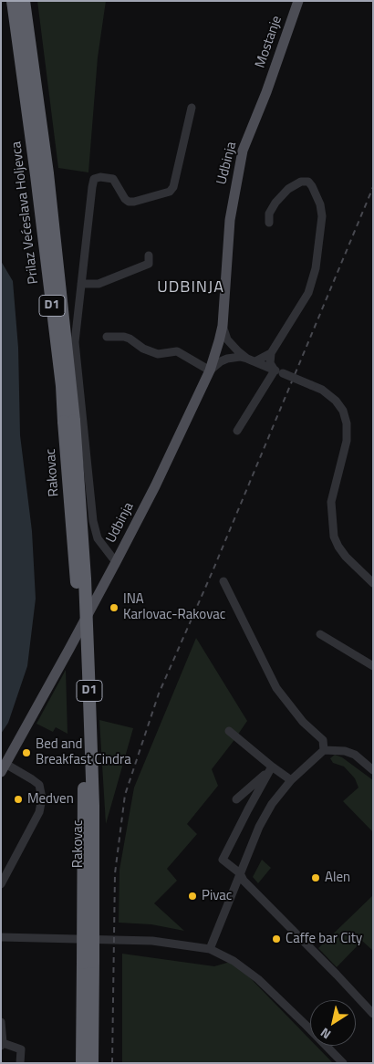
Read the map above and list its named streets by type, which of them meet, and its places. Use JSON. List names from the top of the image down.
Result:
{
  "streets": {
    "highway": ["Prilaz Većeslava Holjevca", "D1", "Rakovac"],
    "main road": ["Mostanje", "Udbinja"]
  },
  "crossings": [
    ["Mostanje", "Udbinja"],
    ["Prilaz Većeslava Holjevca", "Rakovac"],
    ["D1", "Rakovac"]
  ],
  "districts": ["UDBINJA"],
  "places": [
    "INA Karlovac-Rakovac",
    "Bed and Breakfast Cindra",
    "Medven",
    "Alen",
    "Pivac",
    "Caffe bar City"
  ],
  "north": "bottom left"
}
